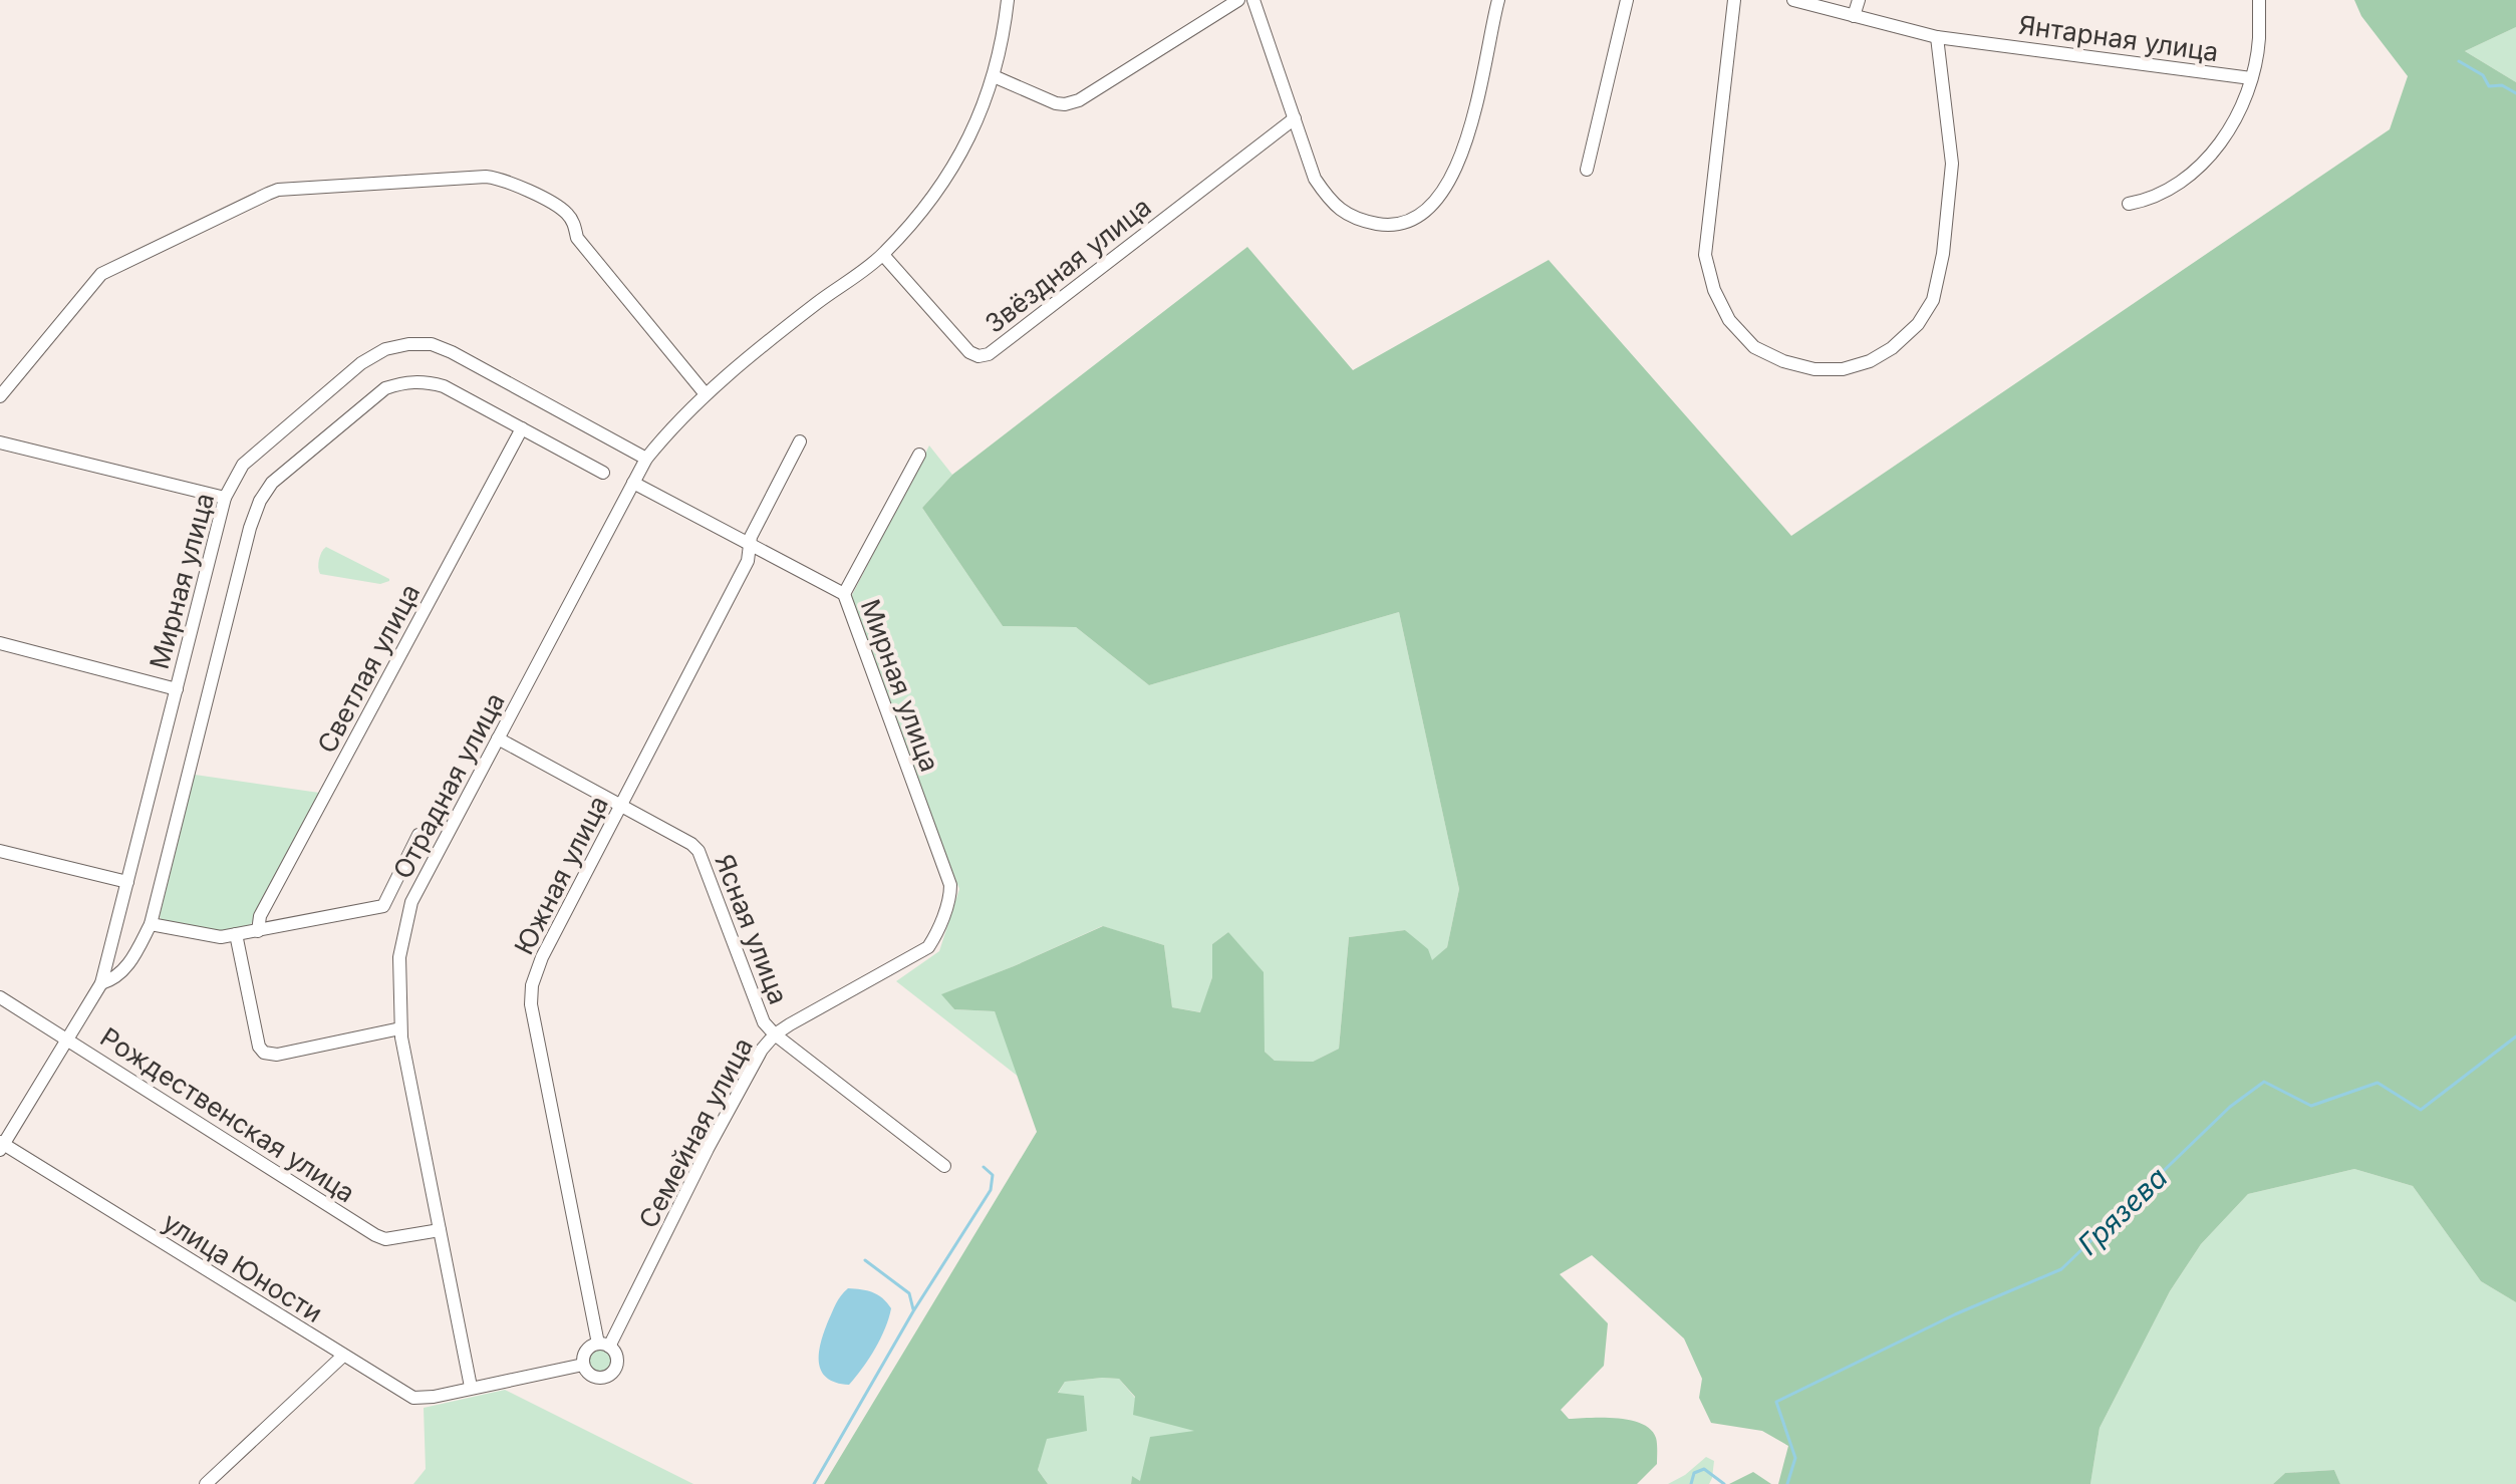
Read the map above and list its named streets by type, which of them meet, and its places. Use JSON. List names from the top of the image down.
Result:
{
  "streets": {
    "street": [
      "Янтарная улица",
      "Звёздная улица",
      "Мирная улица",
      "Светлая улица",
      "Отрадная улица",
      "Южная улица",
      "Ясная улица",
      "Рождественская улица",
      "Семейная улица",
      "улица Юности"
    ]
  },
  "crossings": [
    ["Звёздная улица", "Отрадная улица"],
    ["Мирная улица", "Светлая улица"],
    ["Мирная улица", "Отрадная улица"],
    ["Мирная улица", "Южная улица"],
    ["Мирная улица", "Рождественская улица"],
    ["Мирная улица", "Семейная улица"],
    ["Мирная улица", "улица Юности"],
    ["Отрадная улица", "Ясная улица"],
    ["Отрадная улица", "Рождественская улица"],
    ["Отрадная улица", "улица Юности"],
    ["Южная улица", "Ясная улица"],
    ["Южная улица", "Семейная улица"],
    ["Южная улица", "улица Юности"],
    ["Ясная улица", "Семейная улица"],
    ["Семейная улица", "улица Юности"]
  ],
  "water": ["Грязева"]
}
